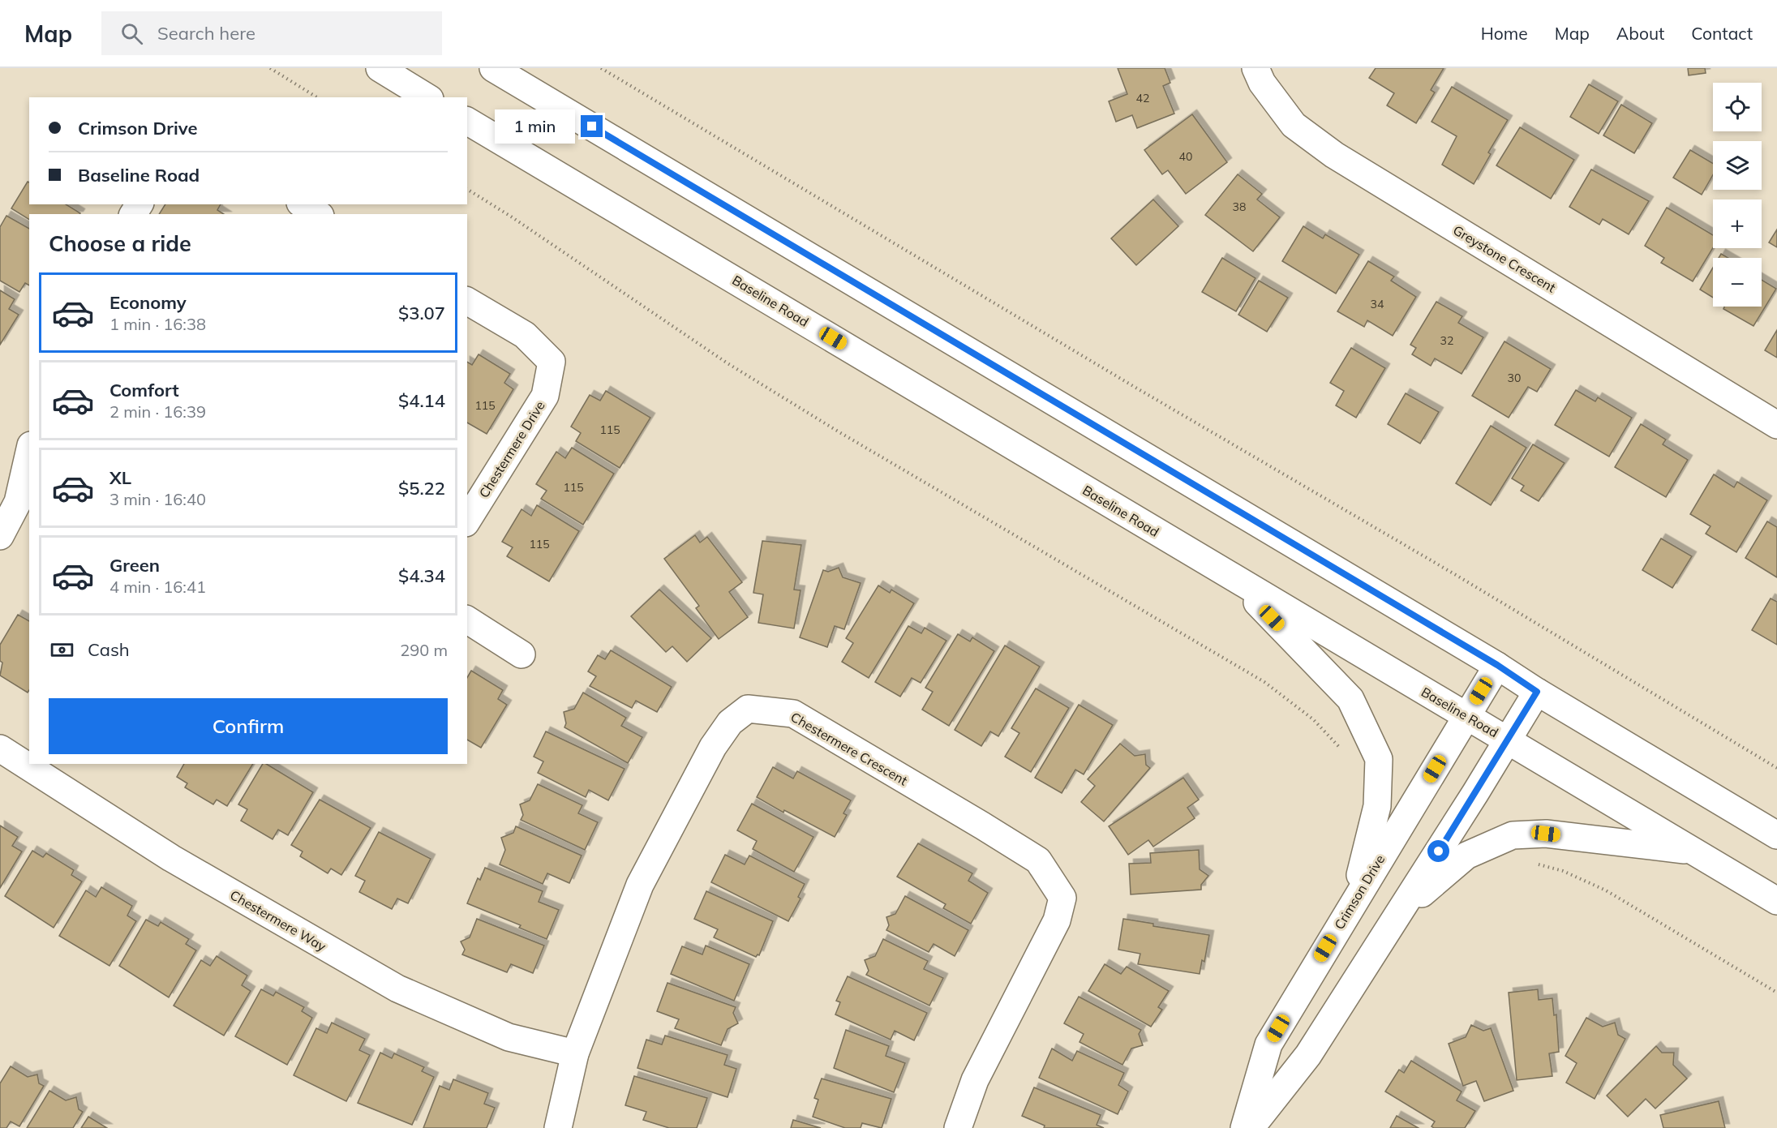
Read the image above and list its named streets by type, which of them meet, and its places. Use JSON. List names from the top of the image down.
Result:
{
  "streets": {
    "street": [
      "Greystone Crescent",
      "Baseline Road",
      "Chestermere Drive",
      "Chestermere Crescent",
      "Crimson Drive",
      "Chestermere Way"
    ]
  },
  "crossings": [
    ["Baseline Road", "Crimson Drive"],
    ["Chestermere Crescent", "Chestermere Way"]
  ],
  "house_numbers": [
    "42",
    "40",
    "38",
    "34",
    "32",
    "30",
    "115",
    "115",
    "115",
    "115"
  ],
  "page": {
    "header": "Map",
    "search": "Search here",
    "nav": [
      "Home",
      "Map",
      "About",
      "Contact"
    ],
    "map_buttons": ["+", "−"],
    "banner": ["Crimson Drive", "Baseline Road"],
    "bubble": "1 min",
    "heading": "Choose a ride",
    "list": [
      {
        "name": "Economy",
        "note": "1 min · 16:38",
        "value": "$3.07"
      },
      {
        "name": "Comfort",
        "note": "2 min · 16:39",
        "value": "$4.14"
      },
      {
        "name": "XL",
        "note": "3 min · 16:40",
        "value": "$5.22"
      },
      {
        "name": "Green",
        "note": "4 min · 16:41",
        "value": "$4.34"
      }
    ],
    "pay": ["Cash", "290 m"],
    "buttons": "Confirm"
  }
}
